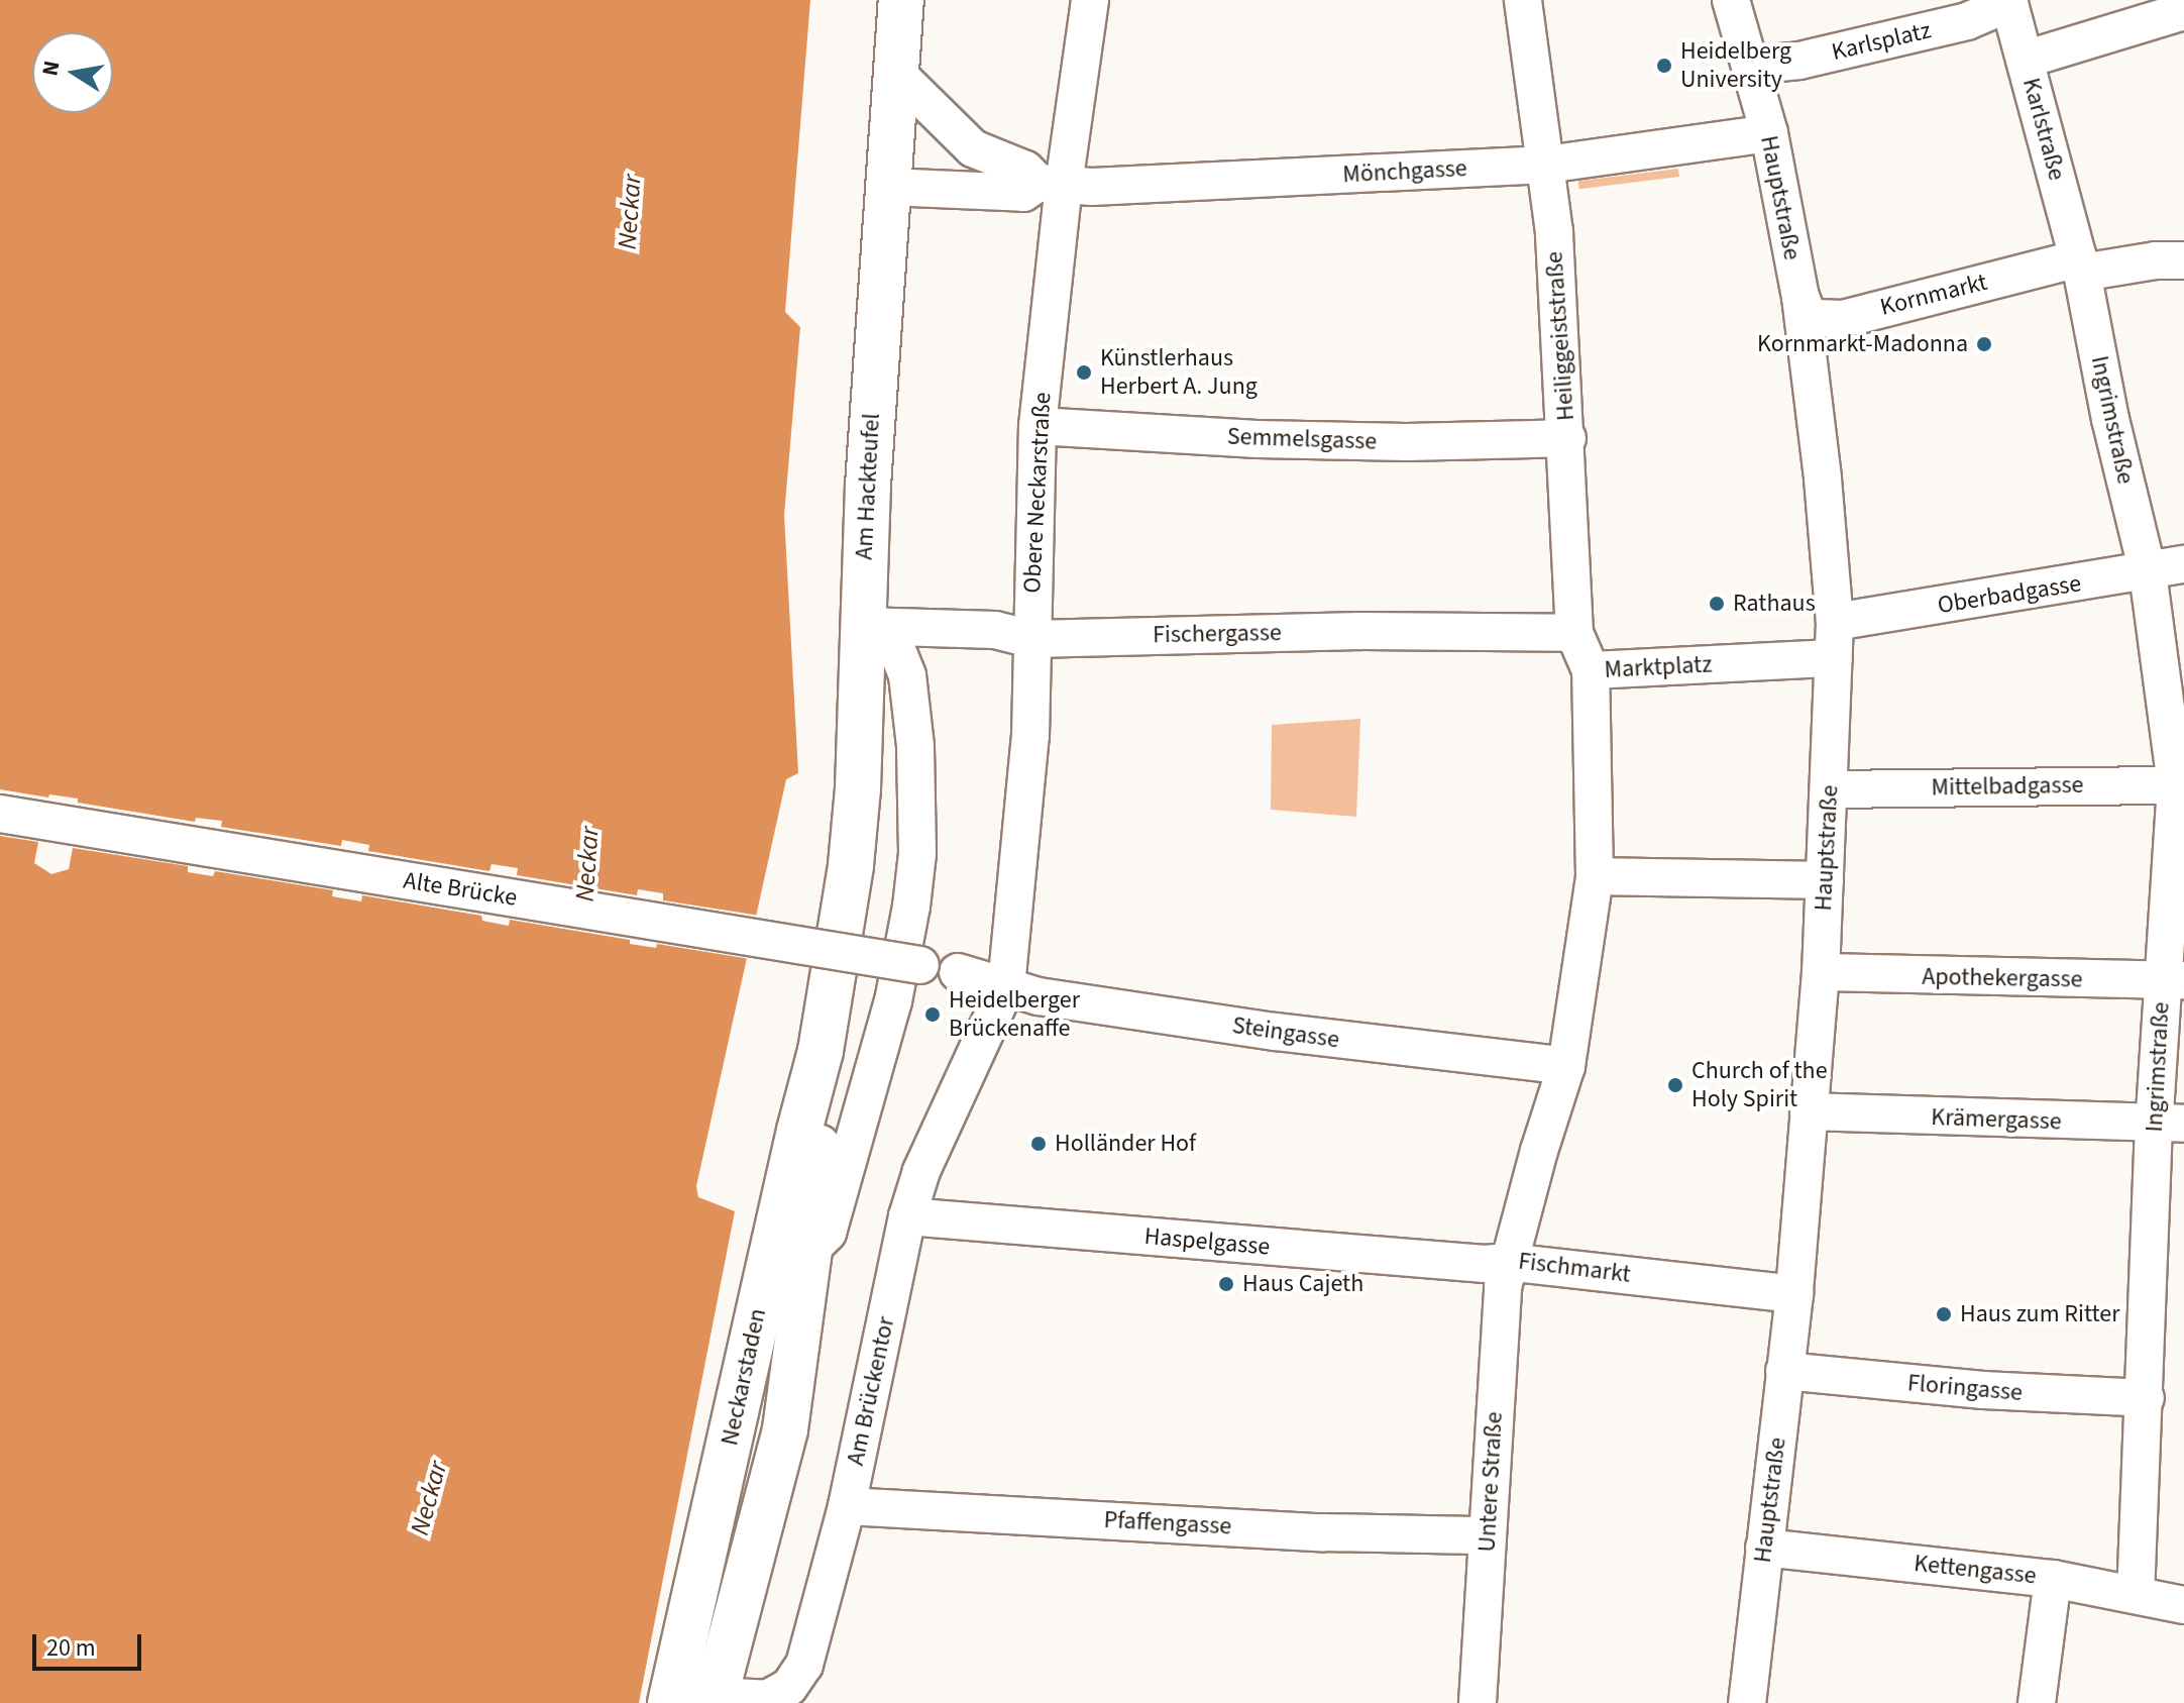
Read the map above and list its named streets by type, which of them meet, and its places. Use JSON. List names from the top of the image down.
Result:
{
  "streets": {
    "main road": ["Am Hackteufel", "Neckarstaden"],
    "street": [
      "Karlsplatz",
      "Karlstraße",
      "Mönchgasse",
      "Hauptstraße",
      "Kornmarkt",
      "Heiliggeiststraße",
      "Ingrimstraße",
      "Semmelsgasse",
      "Obere Neckarstraße",
      "Oberbadgasse",
      "Fischergasse",
      "Marktplatz",
      "Mittelbadgasse",
      "Alte Brücke",
      "Apothekergasse",
      "Steingasse",
      "Krämergasse",
      "Haspelgasse",
      "Fischmarkt",
      "Floringasse",
      "Am Brückentor",
      "Untere Straße",
      "Pfaffengasse",
      "Kettengasse"
    ]
  },
  "crossings": [
    ["Karlsplatz", "Karlstraße"],
    ["Karlsplatz", "Hauptstraße"],
    ["Karlstraße", "Kornmarkt"],
    ["Karlstraße", "Ingrimstraße"],
    ["Mönchgasse", "Hauptstraße"],
    ["Mönchgasse", "Heiliggeiststraße"],
    ["Mönchgasse", "Am Hackteufel"],
    ["Mönchgasse", "Obere Neckarstraße"],
    ["Hauptstraße", "Kornmarkt"],
    ["Hauptstraße", "Oberbadgasse"],
    ["Hauptstraße", "Marktplatz"],
    ["Hauptstraße", "Mittelbadgasse"],
    ["Hauptstraße", "Apothekergasse"],
    ["Hauptstraße", "Krämergasse"],
    ["Hauptstraße", "Fischmarkt"],
    ["Hauptstraße", "Floringasse"],
    ["Hauptstraße", "Kettengasse"],
    ["Kornmarkt", "Ingrimstraße"],
    ["Heiliggeiststraße", "Semmelsgasse"],
    ["Heiliggeiststraße", "Fischergasse"],
    ["Heiliggeiststraße", "Marktplatz"],
    ["Ingrimstraße", "Oberbadgasse"],
    ["Ingrimstraße", "Mittelbadgasse"],
    ["Ingrimstraße", "Apothekergasse"],
    ["Ingrimstraße", "Krämergasse"],
    ["Ingrimstraße", "Floringasse"],
    ["Ingrimstraße", "Kettengasse"],
    ["Semmelsgasse", "Obere Neckarstraße"],
    ["Am Hackteufel", "Fischergasse"],
    ["Am Hackteufel", "Neckarstaden"],
    ["Obere Neckarstraße", "Fischergasse"],
    ["Obere Neckarstraße", "Steingasse"],
    ["Obere Neckarstraße", "Am Brückentor"],
    ["Marktplatz", "Steingasse"],
    ["Marktplatz", "Fischmarkt"],
    ["Steingasse", "Fischmarkt"],
    ["Steingasse", "Am Brückentor"],
    ["Haspelgasse", "Fischmarkt"],
    ["Haspelgasse", "Am Brückentor"],
    ["Haspelgasse", "Untere Straße"],
    ["Fischmarkt", "Untere Straße"],
    ["Neckarstaden", "Am Brückentor"],
    ["Am Brückentor", "Pfaffengasse"],
    ["Untere Straße", "Pfaffengasse"]
  ],
  "water": ["Neckar"],
  "places": [
    "Heidelberg University",
    "Kornmarkt-Madonna",
    "Künstlerhaus Herbert A. Jung",
    "Rathaus",
    "Heidelberger Brückenaffe",
    "Church of the Holy Spirit",
    "Holländer Hof",
    "Haus Cajeth",
    "Haus zum Ritter"
  ],
  "scale_bar": "20 m",
  "north": "left"
}
